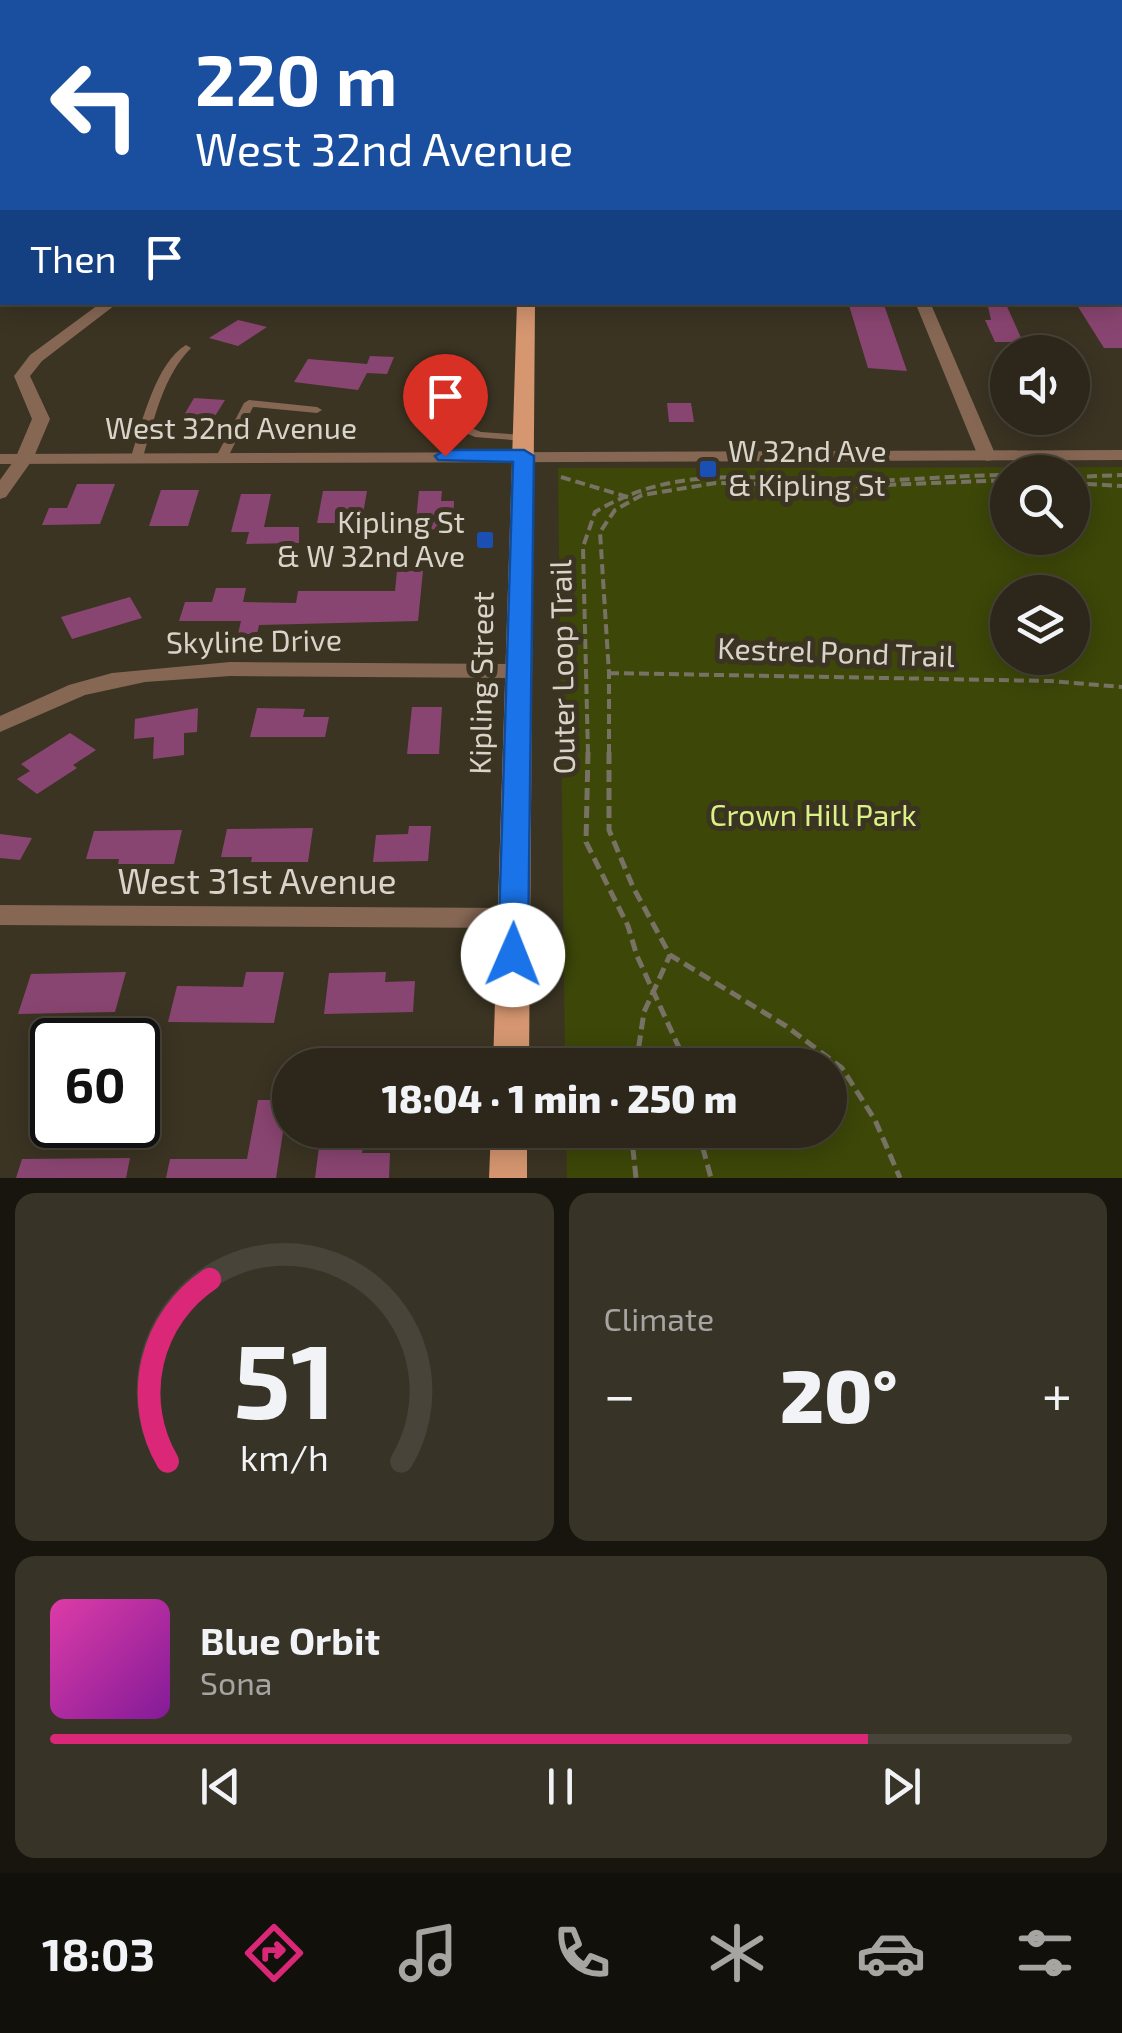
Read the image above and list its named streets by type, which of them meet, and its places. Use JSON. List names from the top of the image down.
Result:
{
  "streets": {
    "main road": ["Kipling Street"],
    "street": ["West 32nd Avenue", "Skyline Drive", "West 31st Avenue"],
    "path": ["Kestrel Pond Trail", "Outer Loop Trail"]
  },
  "crossings": [
    ["West 32nd Avenue", "Kipling Street"],
    ["Skyline Drive", "Kipling Street"],
    ["Kipling Street", "West 31st Avenue"]
  ],
  "parks": ["Crown Hill Park"],
  "places": {
    "transit": ["W 32nd Ave & Kipling St", "Kipling St & W 32nd Ave"]
  },
  "page": {
    "turn": ["220 m", "West 32nd Avenue"],
    "then": "Then",
    "limit": "60",
    "trip": "18:04 · 1 min · 250 m",
    "tile": "Climate",
    "heat": ["−", "20°", "+"],
    "song": ["Blue Orbit", "Sona"],
    "tabs": "18:03",
    "gauge": ["51", "km/h"]
  }
}
